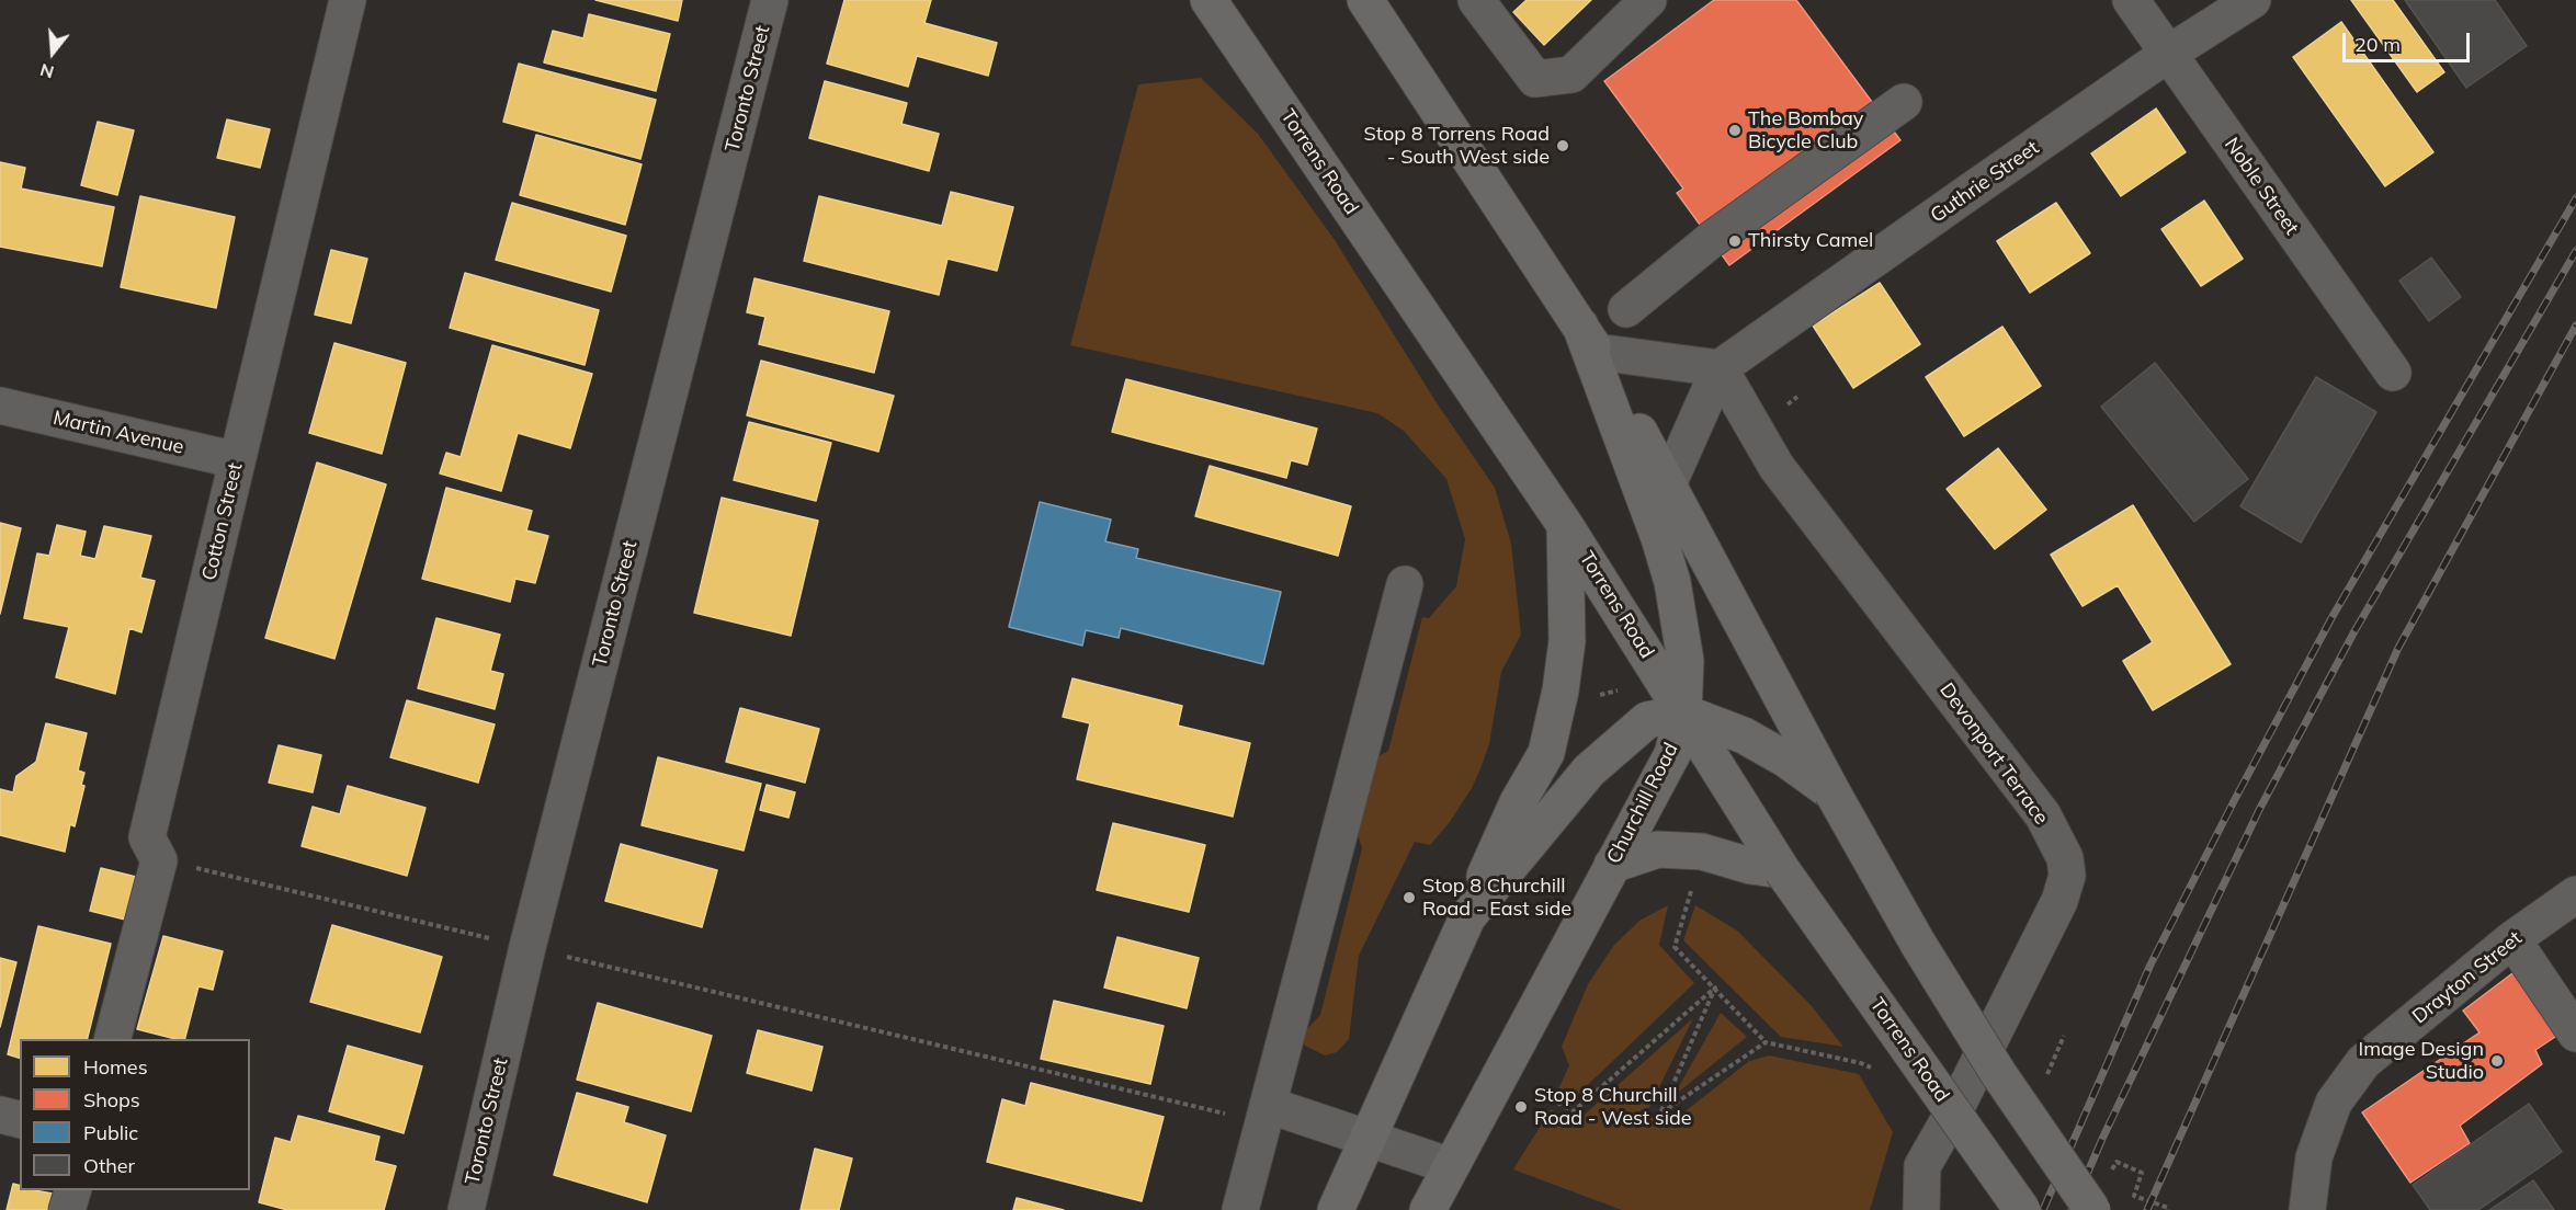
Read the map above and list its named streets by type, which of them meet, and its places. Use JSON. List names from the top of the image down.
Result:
{
  "streets": {
    "main road": ["Torrens Road", "Churchill Road"],
    "street": [
      "Toronto Street",
      "Guthrie Street",
      "Noble Street",
      "Martin Avenue",
      "Cotton Street",
      "Devonport Terrace",
      "Drayton Street"
    ]
  },
  "crossings": [
    ["Torrens Road", "Churchill Road"],
    ["Guthrie Street", "Noble Street"],
    ["Guthrie Street", "Devonport Terrace"],
    ["Martin Avenue", "Cotton Street"]
  ],
  "places": [
    "The Bombay Bicycle Club",
    "Stop 8 Torrens Road - South West side",
    "Thirsty Camel",
    "Stop 8 Churchill Road - East side",
    "Image Design Studio",
    "Stop 8 Churchill Road - West side"
  ],
  "legend": [
    "Homes",
    "Shops",
    "Public",
    "Other"
  ],
  "scale_bar": "20 m",
  "north": "bottom"
}
